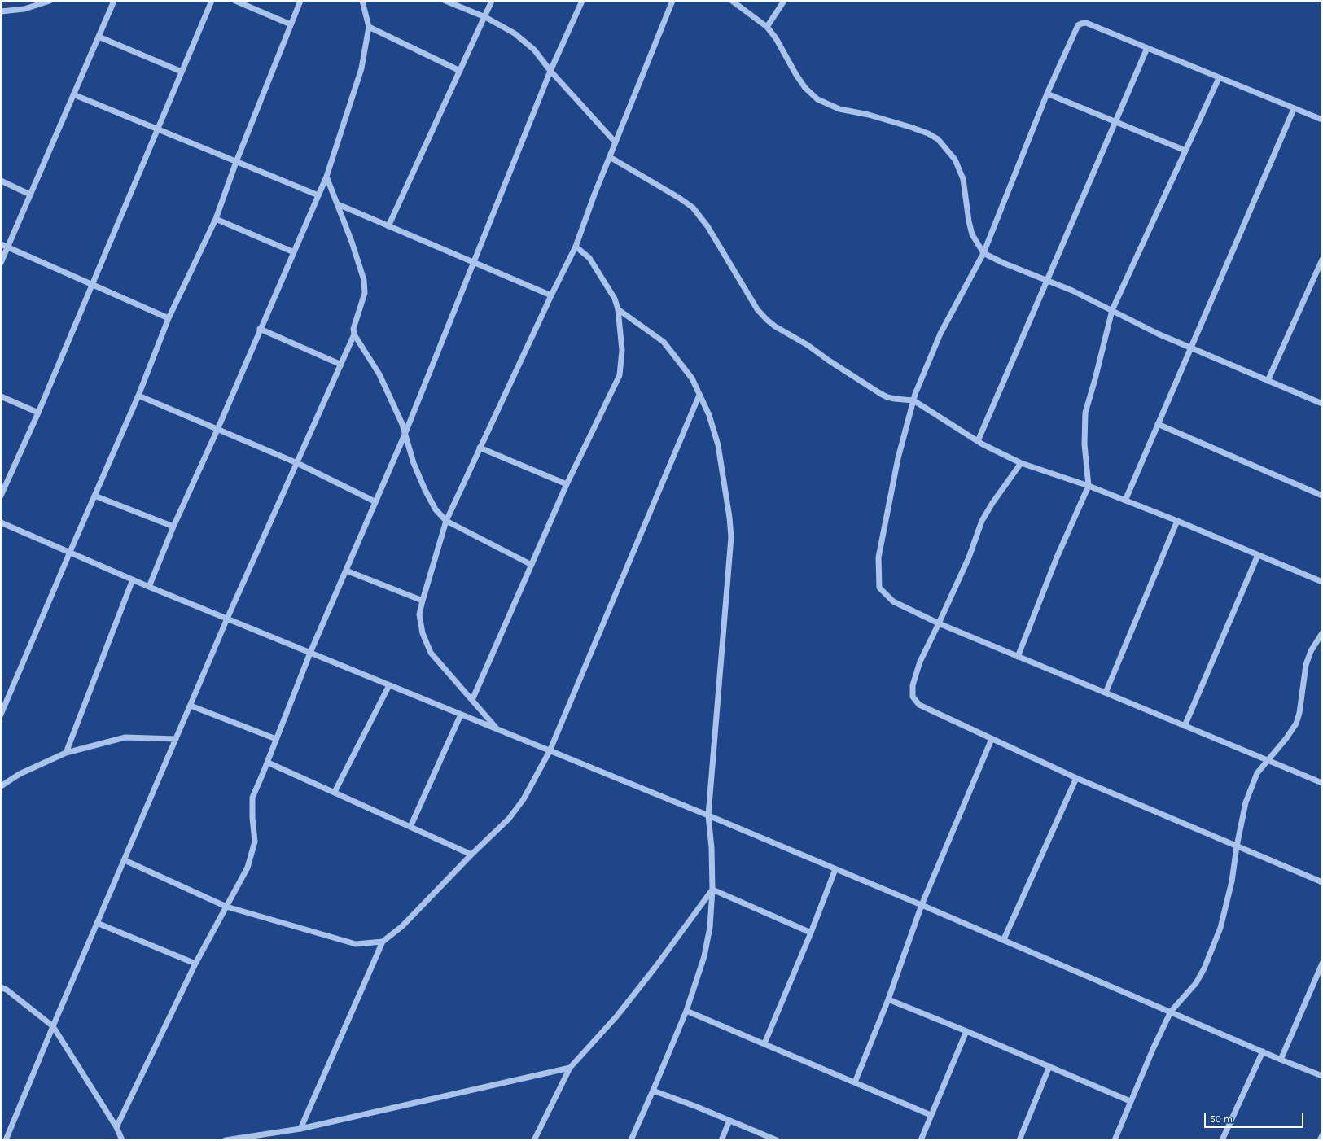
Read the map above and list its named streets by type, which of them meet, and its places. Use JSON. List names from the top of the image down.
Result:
{
  "scale_bar": "50 m"
}
